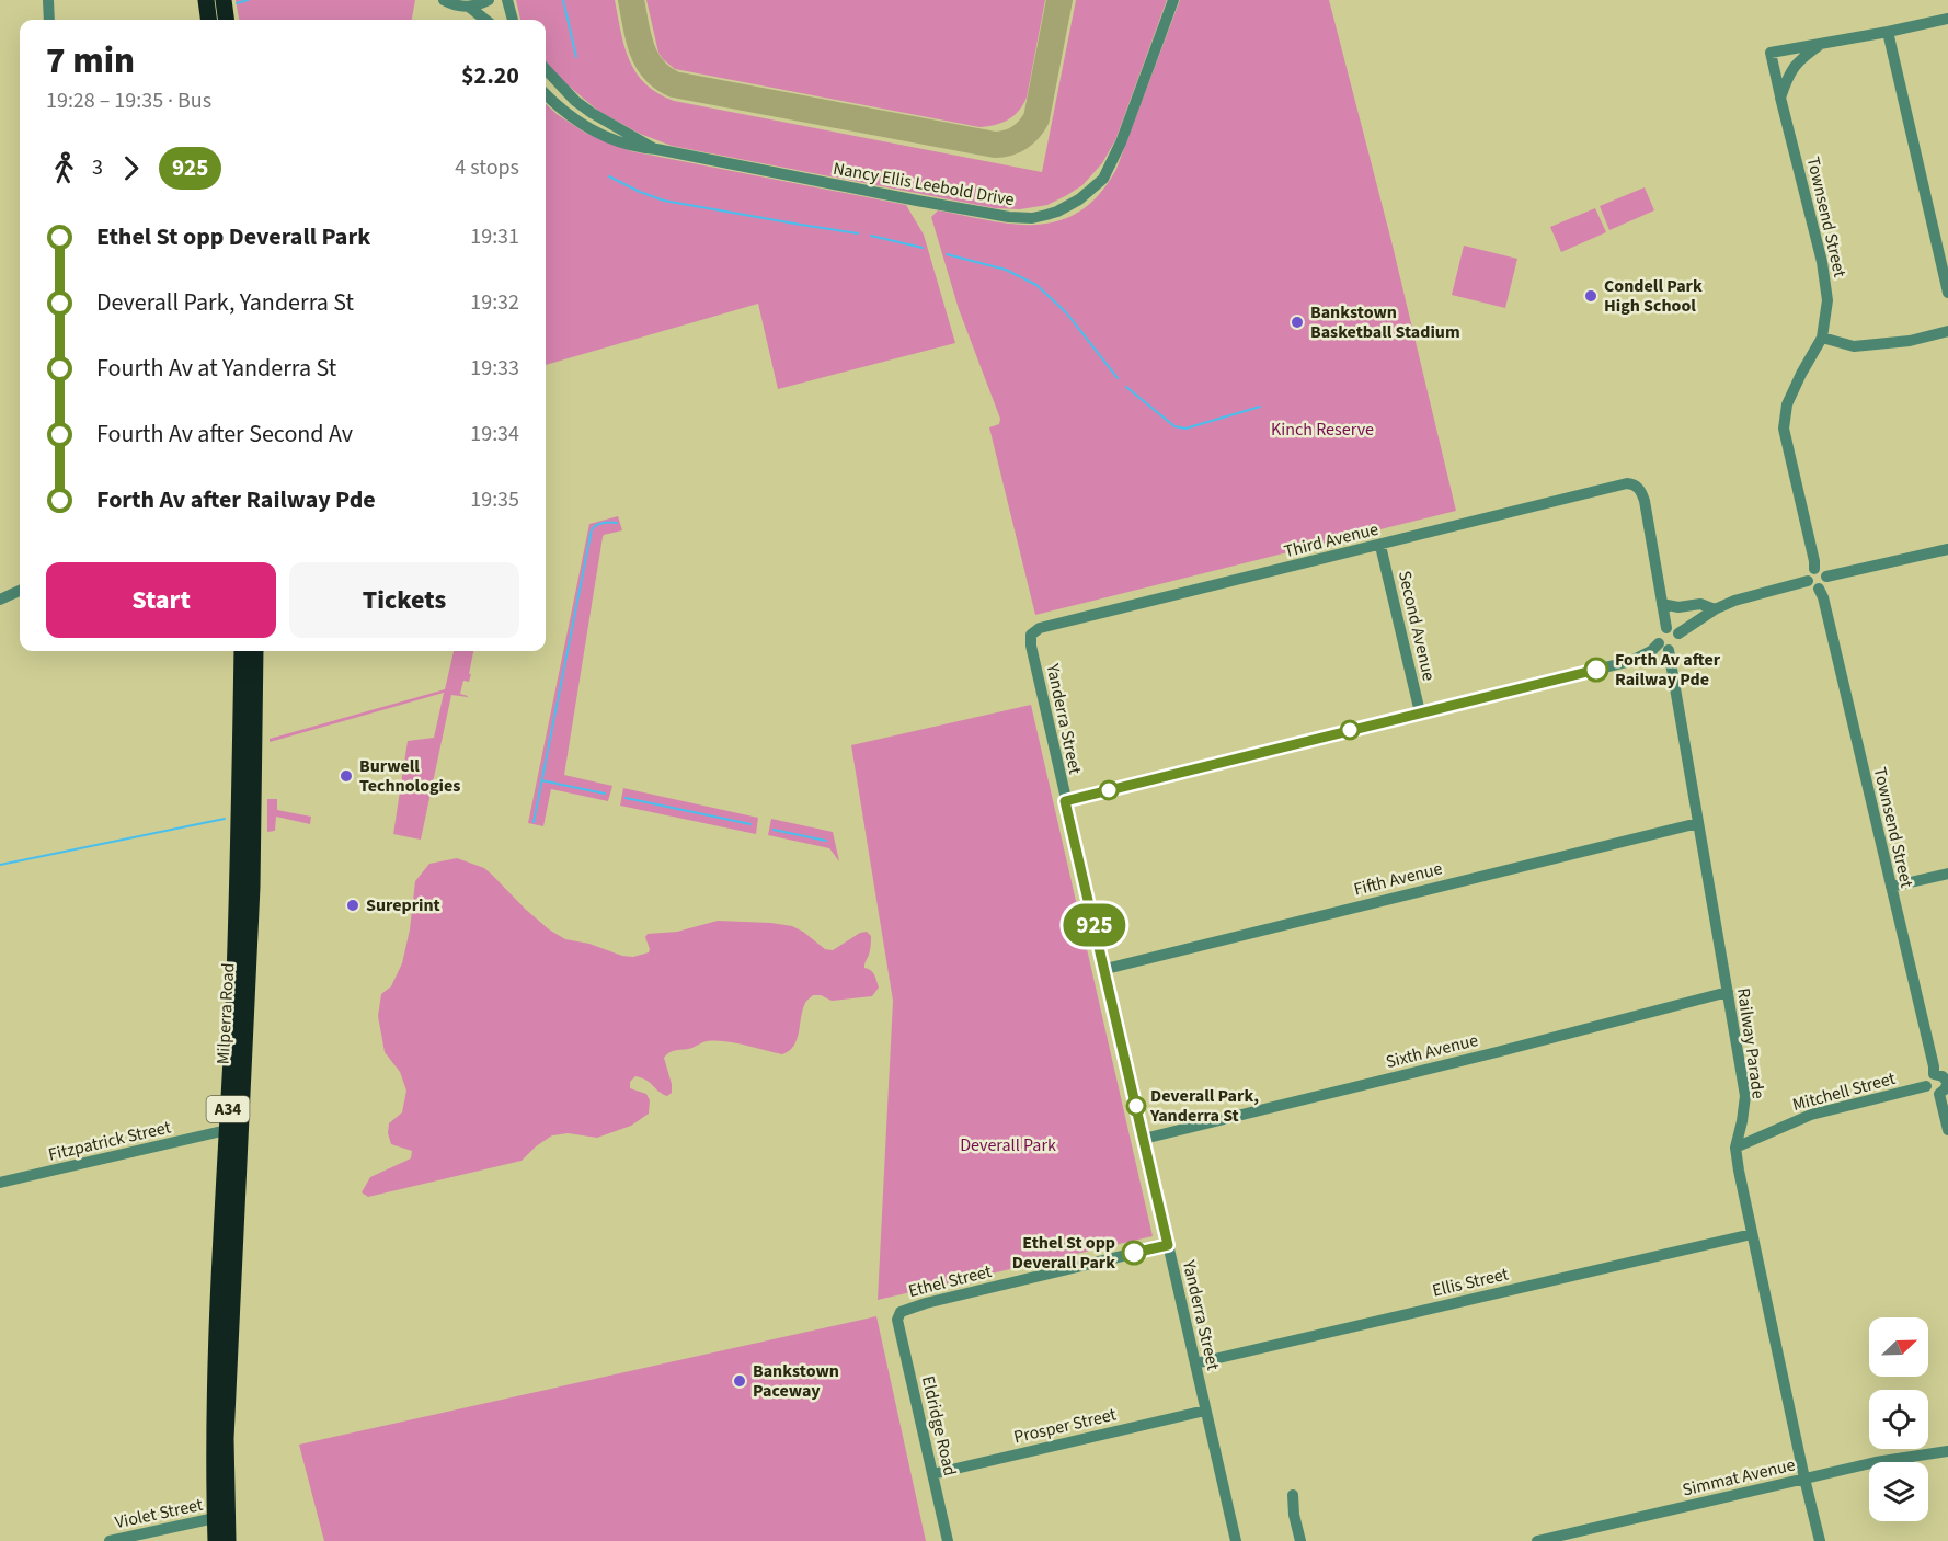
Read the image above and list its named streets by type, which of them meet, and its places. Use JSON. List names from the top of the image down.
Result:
{
  "streets": {
    "highway": ["Milperra Road", "A34"],
    "street": [
      "Nancy Ellis Leebold Drive",
      "Townsend Street",
      "Third Avenue",
      "Second Avenue",
      "Yanderra Street",
      "Fifth Avenue",
      "Railway Parade",
      "Sixth Avenue",
      "Mitchell Street",
      "Fitzpatrick Street",
      "Ethel Street",
      "Ellis Street",
      "Eldridge Road",
      "Prosper Street",
      "Simmat Avenue",
      "Violet Street"
    ]
  },
  "crossings": [
    ["Townsend Street", "Mitchell Street"],
    ["Third Avenue", "Second Avenue"],
    ["Third Avenue", "Yanderra Street"],
    ["Yanderra Street", "Fifth Avenue"],
    ["Yanderra Street", "Sixth Avenue"],
    ["Yanderra Street", "Ethel Street"],
    ["Yanderra Street", "Ellis Street"],
    ["Yanderra Street", "Prosper Street"],
    ["Fifth Avenue", "Railway Parade"],
    ["Milperra Road", "Fitzpatrick Street"],
    ["Milperra Road", "Violet Street"],
    ["Railway Parade", "Sixth Avenue"],
    ["Railway Parade", "Mitchell Street"],
    ["Railway Parade", "Ellis Street"],
    ["Railway Parade", "Simmat Avenue"],
    ["Ethel Street", "Eldridge Road"],
    ["Eldridge Road", "Prosper Street"]
  ],
  "parks": ["Kinch Reserve", "Deverall Park"],
  "places": [
    "Condell Park High School",
    "Bankstown Basketball Stadium",
    "Forth Av after Railway Pde",
    "Burwell Technologies",
    "Sureprint",
    "Deverall Park, Yanderra St",
    "Ethel St opp Deverall Park",
    "Bankstown Paceway"
  ],
  "lines": ["bus line 925"],
  "north": "top right",
  "page": {
    "on_map": "925",
    "heading": ["7 min", "19:28 – 19:35 · Bus", "$2.20"],
    "legs": ["3", "925", "4 stops"],
    "list": [
      {
        "name": "Ethel St opp Deverall Park",
        "value": "19:31"
      },
      {
        "name": "Deverall Park, Yanderra St",
        "value": "19:32"
      },
      {
        "name": "Fourth Av at Yanderra St",
        "value": "19:33"
      },
      {
        "name": "Fourth Av after Second Av",
        "value": "19:34"
      },
      {
        "name": "Forth Av after Railway Pde",
        "value": "19:35"
      }
    ],
    "buttons": ["Start", "Tickets"]
  }
}
